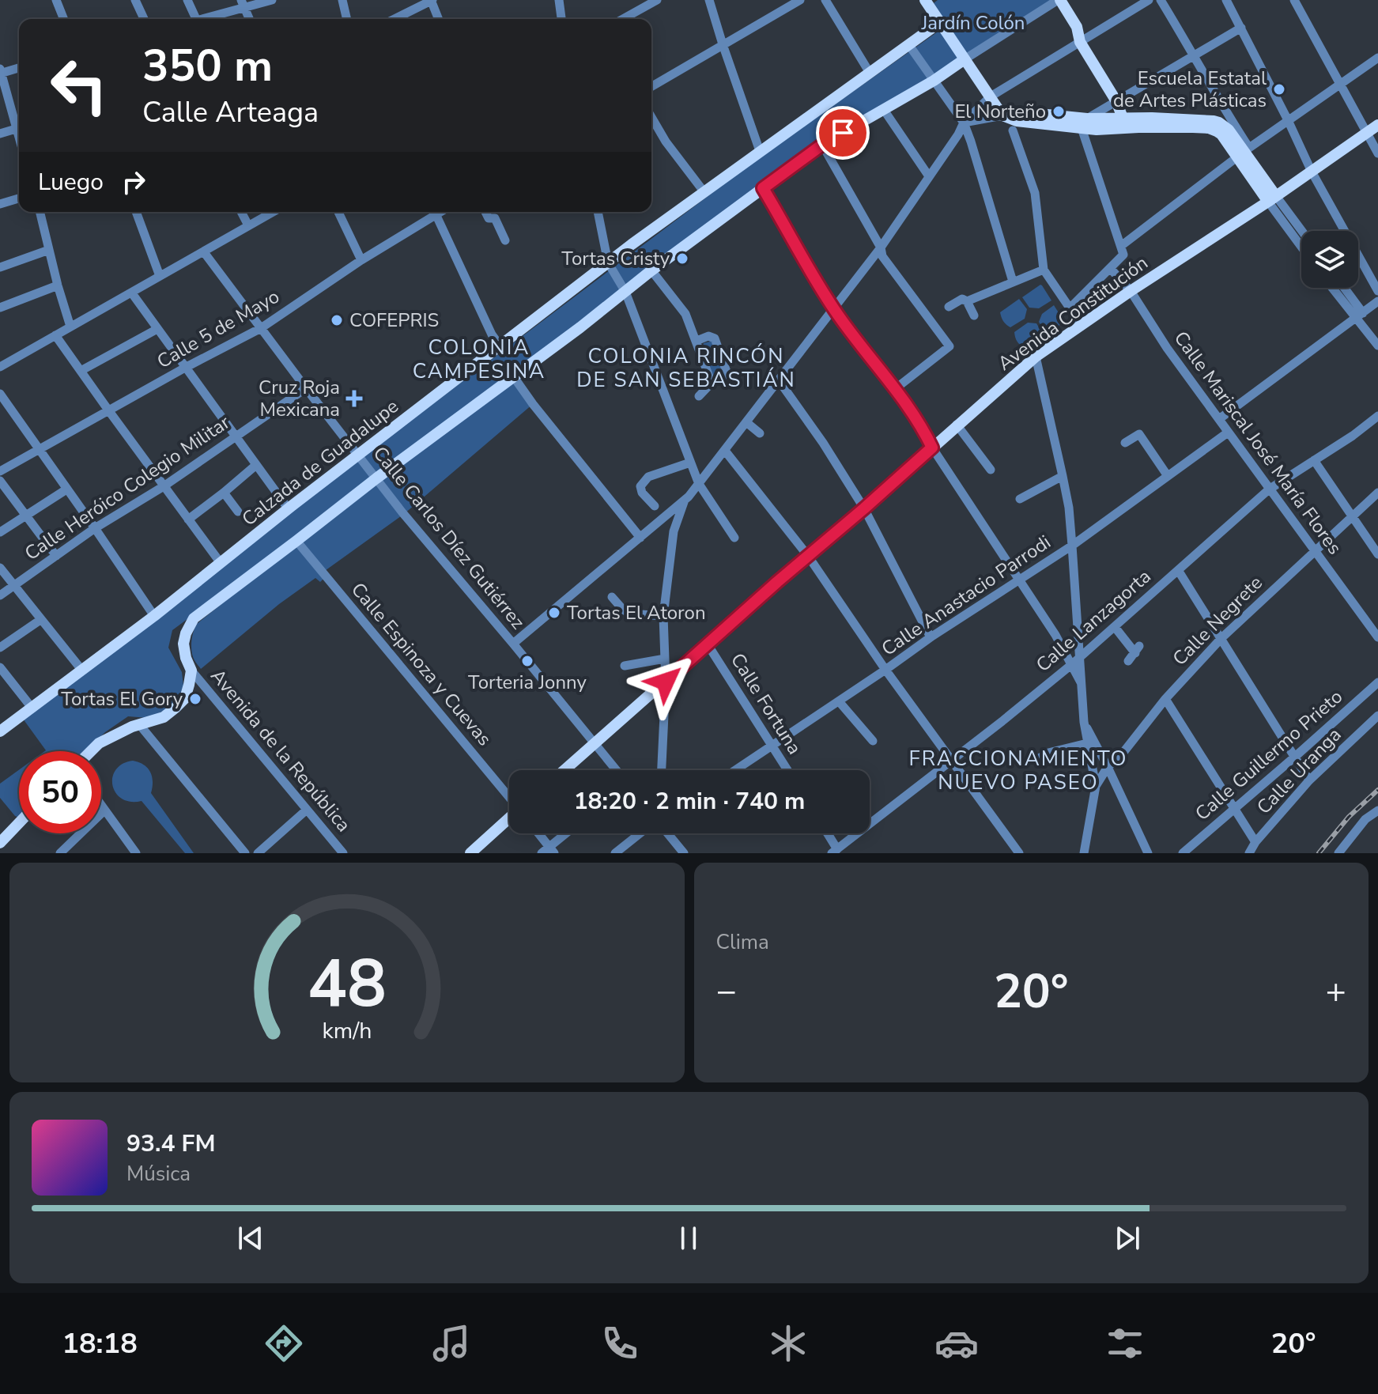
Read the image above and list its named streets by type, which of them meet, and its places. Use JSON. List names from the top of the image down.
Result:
{
  "streets": {
    "main road": ["Avenida Constitución", "Calzada de Guadalupe"],
    "street": [
      "Calle 5 de Mayo",
      "Calle Mariscal José María Flores",
      "Calle Heróico Colegio Militar",
      "Calle Carlos Díez Gutiérrez",
      "Calle Anastacio Parrodi",
      "Calle Lanzagorta",
      "Calle Negrete",
      "Calle Espinoza y Cuevas",
      "Calle Fortuna",
      "Avenida de la República",
      "Calle Guillermo Prieto",
      "Calle Uranga"
    ]
  },
  "crossings": [
    ["Avenida Constitución", "Calle Mariscal José María Flores"],
    ["Avenida Constitución", "Calle Carlos Díez Gutiérrez"],
    ["Avenida Constitución", "Calle Fortuna"],
    ["Calle 5 de Mayo", "Calle Carlos Díez Gutiérrez"],
    ["Calle Mariscal José María Flores", "Calle Anastacio Parrodi"],
    ["Calle Mariscal José María Flores", "Calle Lanzagorta"],
    ["Calle Mariscal José María Flores", "Calle Negrete"],
    ["Calzada de Guadalupe", "Calle Carlos Díez Gutiérrez"],
    ["Calle Heróico Colegio Militar", "Calle Carlos Díez Gutiérrez"],
    ["Calle Anastacio Parrodi", "Calle Fortuna"]
  ],
  "districts": ["COLONIA CAMPESINA", "COLONIA RINCÓN DE SAN SEBASTIÁN", "FRACCIONAMIENTO NUEVO PASEO"],
  "parks": ["Jardín Colón"],
  "places": {
    "other": [
      "Escuela Estatal de Artes Plásticas",
      "El Norteño",
      "Tortas Cristy",
      "COFEPRIS",
      "Tortas El Atoron",
      "Torteria Jonny",
      "Tortas El Gory"
    ],
    "health": ["Cruz Roja Mexicana"]
  },
  "page": {
    "turn": ["350 m", "Calle Arteaga"],
    "then": "Luego",
    "limit": "50",
    "trip": "18:20 · 2 min · 740 m",
    "tile": "Clima",
    "heat": ["−", "20°", "+"],
    "song": ["93.4 FM", "Música"],
    "tabs": ["18:18", "20°"],
    "gauge": ["48", "km/h"]
  }
}
